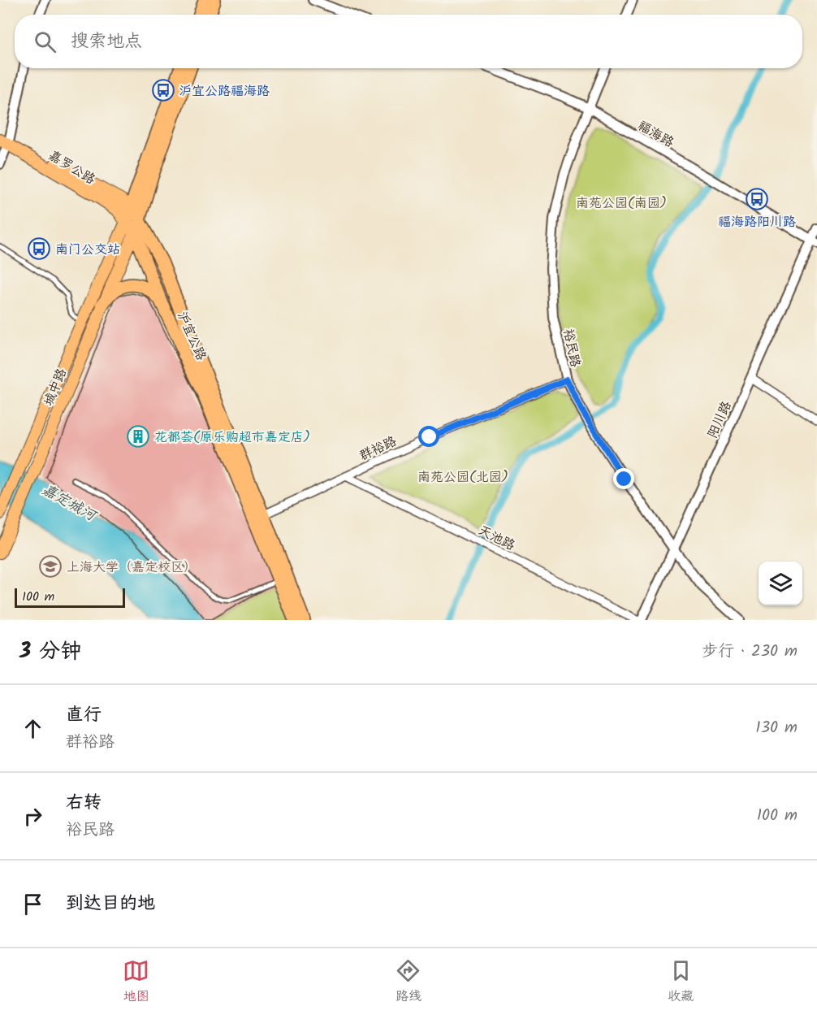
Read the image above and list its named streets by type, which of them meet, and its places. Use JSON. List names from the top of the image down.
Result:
{
  "streets": {
    "highway": ["沪宜公路"],
    "main road": ["嘉罗公路", "城中路"],
    "street": [
      "福海路",
      "裕民路",
      "阳川路",
      "群裕路",
      "天池路"
    ]
  },
  "crossings": [
    ["福海路", "裕民路"],
    ["福海路", "阳川路"],
    ["嘉罗公路", "沪宜公路"],
    ["嘉罗公路", "城中路"],
    ["沪宜公路", "城中路"],
    ["沪宜公路", "群裕路"],
    ["裕民路", "阳川路"],
    ["裕民路", "群裕路"],
    ["群裕路", "天池路"]
  ],
  "water": ["嘉定城河"],
  "parks": ["南苑公园(南园)", "南苑公园(北园)"],
  "places": {
    "bus stop": ["沪宜公路福海路", "福海路阳川路", "南门公交站"],
    "building": ["花都荟(原乐购超市嘉定店)"],
    "school or university": ["上海大学（嘉定校区）"]
  },
  "scale_bar": "100 m",
  "page": {
    "search": "搜索地点",
    "scale": "100 m",
    "heading": ["3 分钟", "步行 · 230 m"],
    "list": [
      ["直行", "群裕路", "130 m"],
      ["右转", "裕民路", "100 m"],
      "到达目的地"
    ],
    "nav": ["地图", "路线", "收藏"]
  }
}
